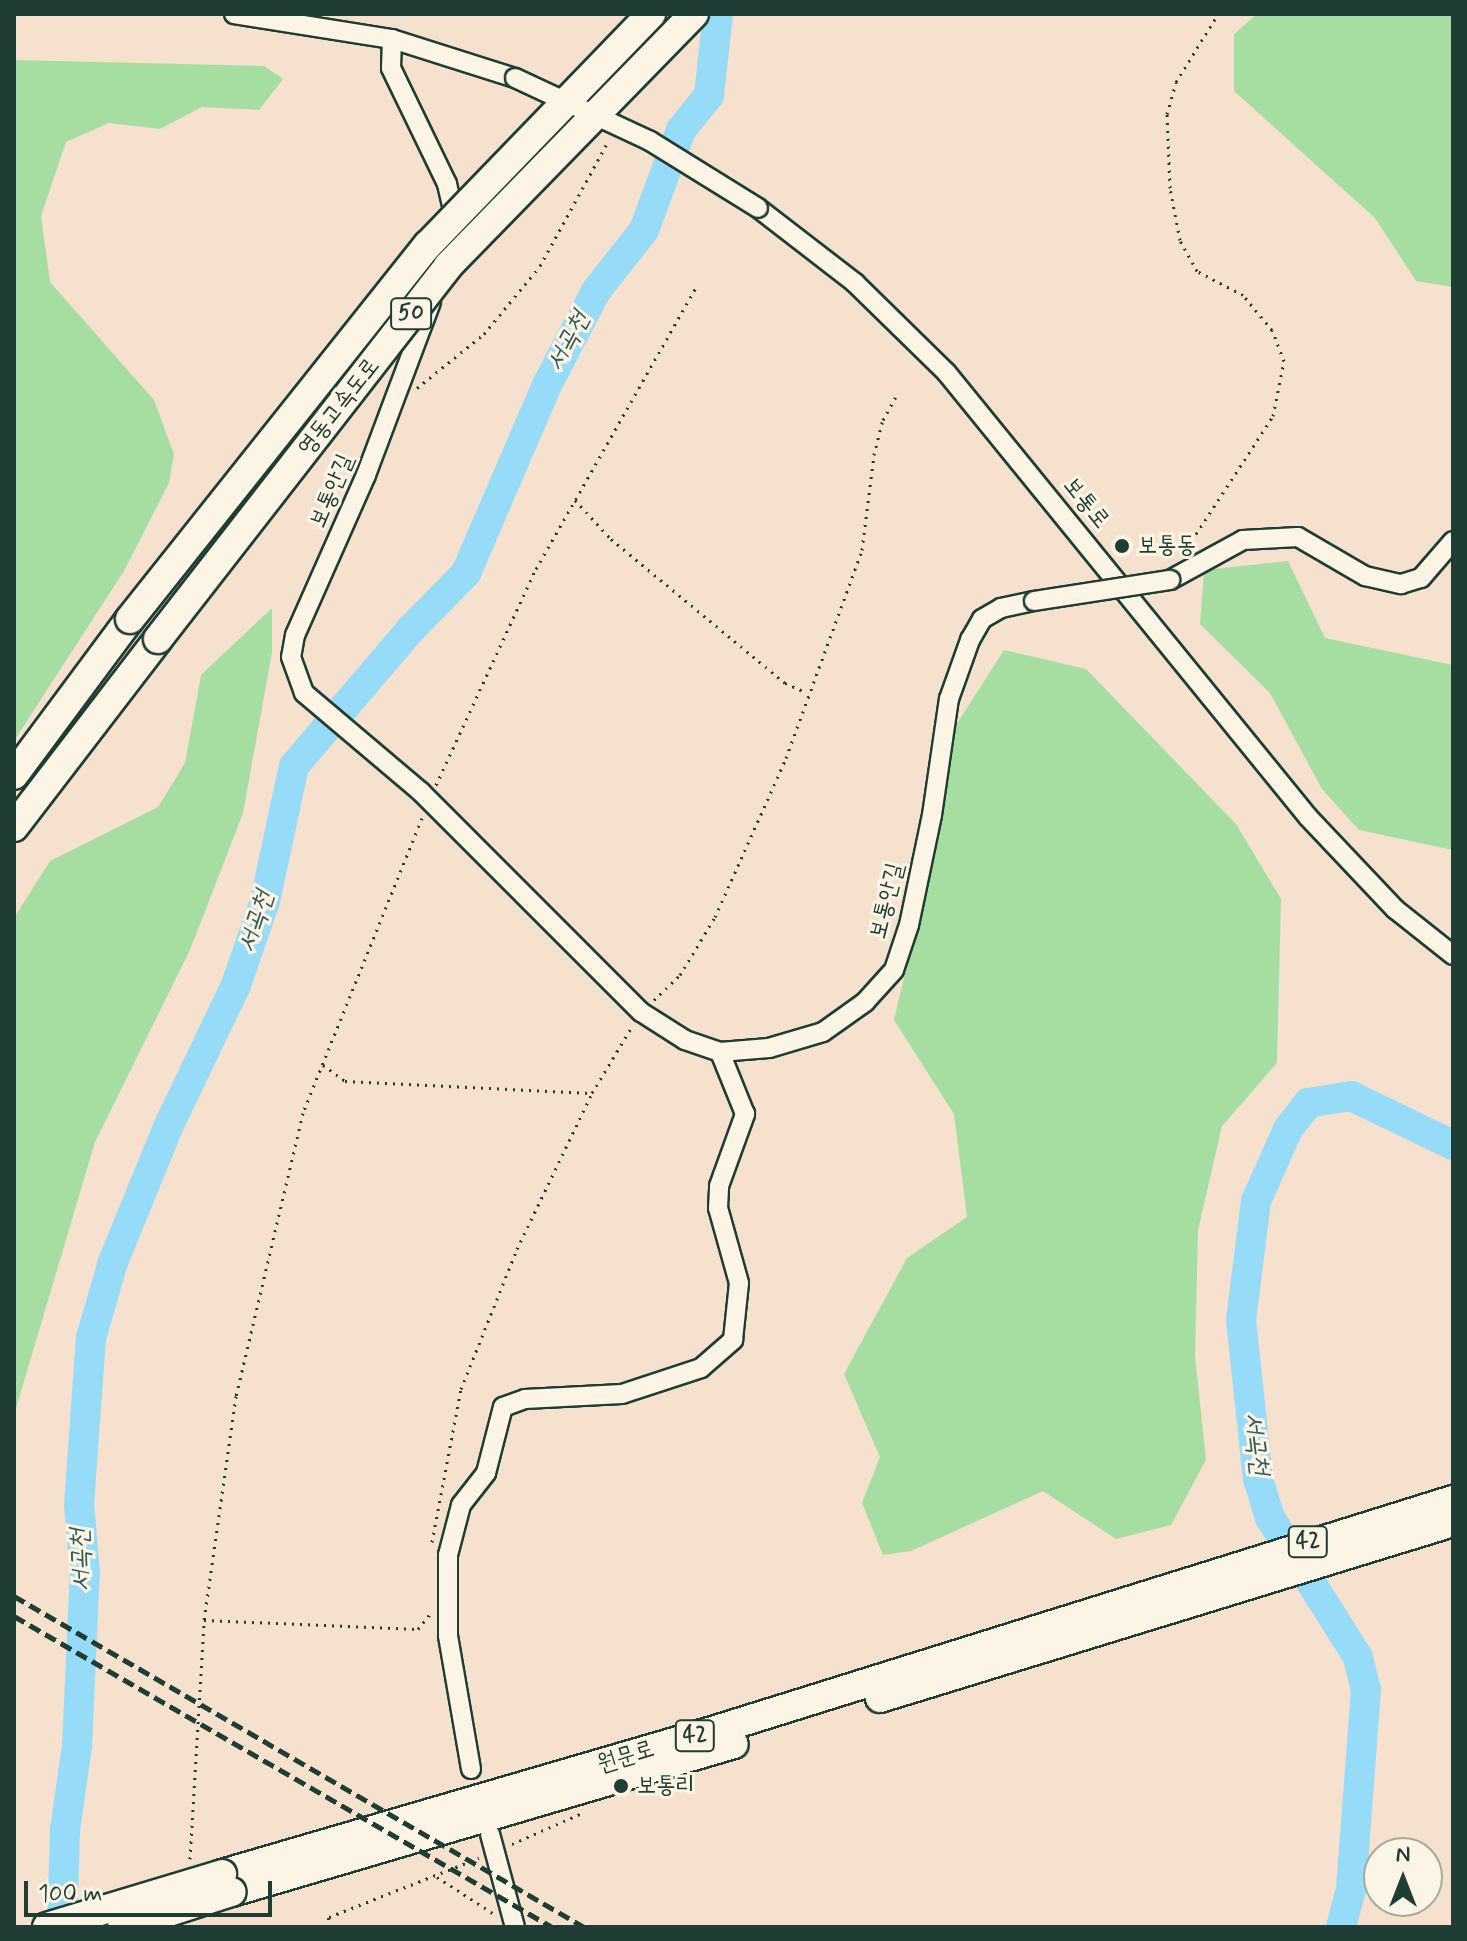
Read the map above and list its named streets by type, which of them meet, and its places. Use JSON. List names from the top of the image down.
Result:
{
  "streets": {
    "highway": [
      "50",
      "영동고속도로",
      "42",
      "원문로"
    ],
    "street": ["보통안길", "보통로"]
  },
  "crossings": [
    ["보통안길", "보통로"],
    ["42", "원문로"]
  ],
  "water": ["서곡천"],
  "places": ["보통동", "보통리"],
  "scale_bar": "100 m",
  "north": "top"
}
